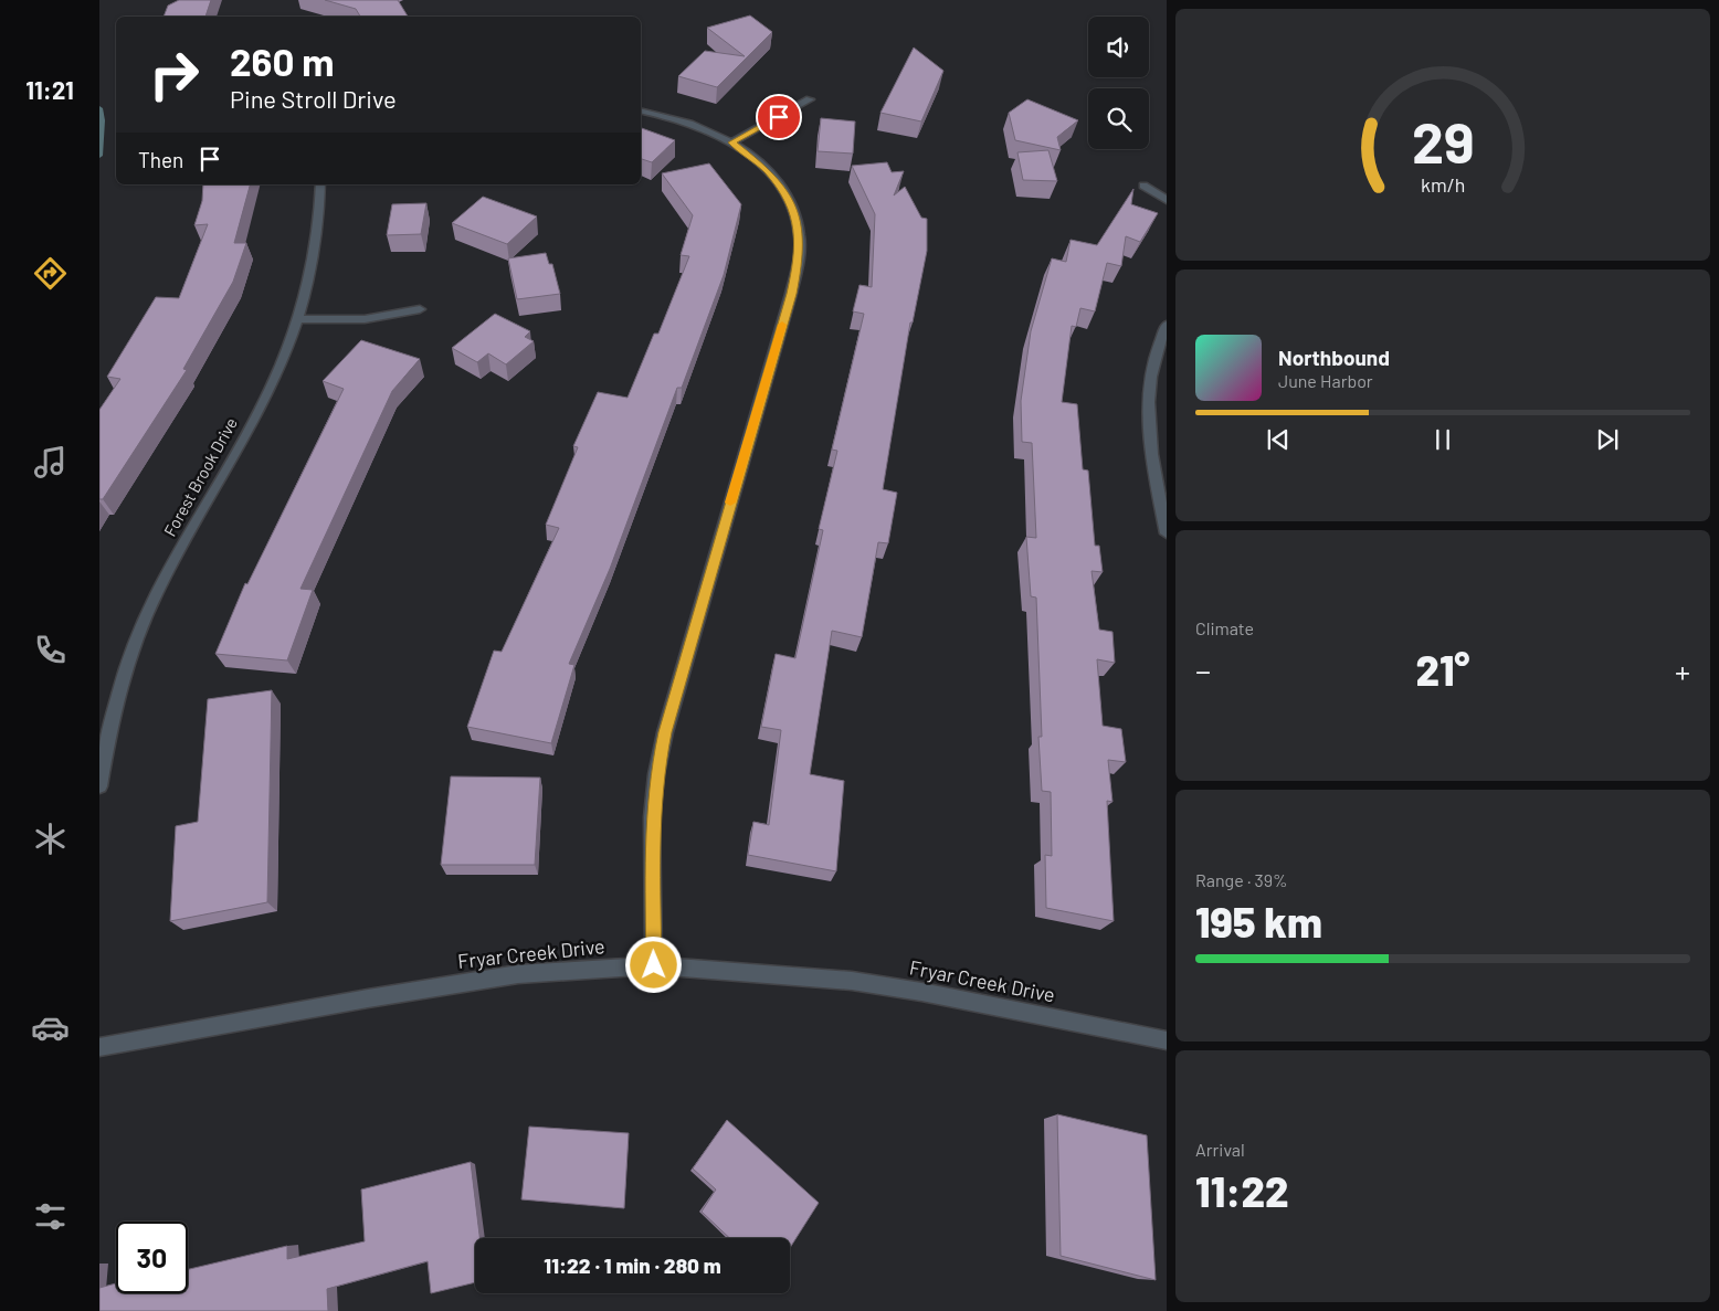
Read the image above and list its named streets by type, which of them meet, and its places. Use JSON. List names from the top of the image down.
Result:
{
  "streets": {
    "street": ["Forest Brook Drive", "Fryar Creek Drive"]
  },
  "page": {
    "tabs": "11:21",
    "turn": ["260 m", "Pine Stroll Drive"],
    "then": "Then",
    "song": ["Northbound", "June Harbor"],
    "tile": [
      "Climate",
      ["Range · 39%", "195 km"],
      ["Arrival", "11:22"]
    ],
    "heat": ["−", "21°", "+"],
    "limit": "30",
    "trip": "11:22 · 1 min · 280 m",
    "gauge": ["29", "km/h"]
  }
}
